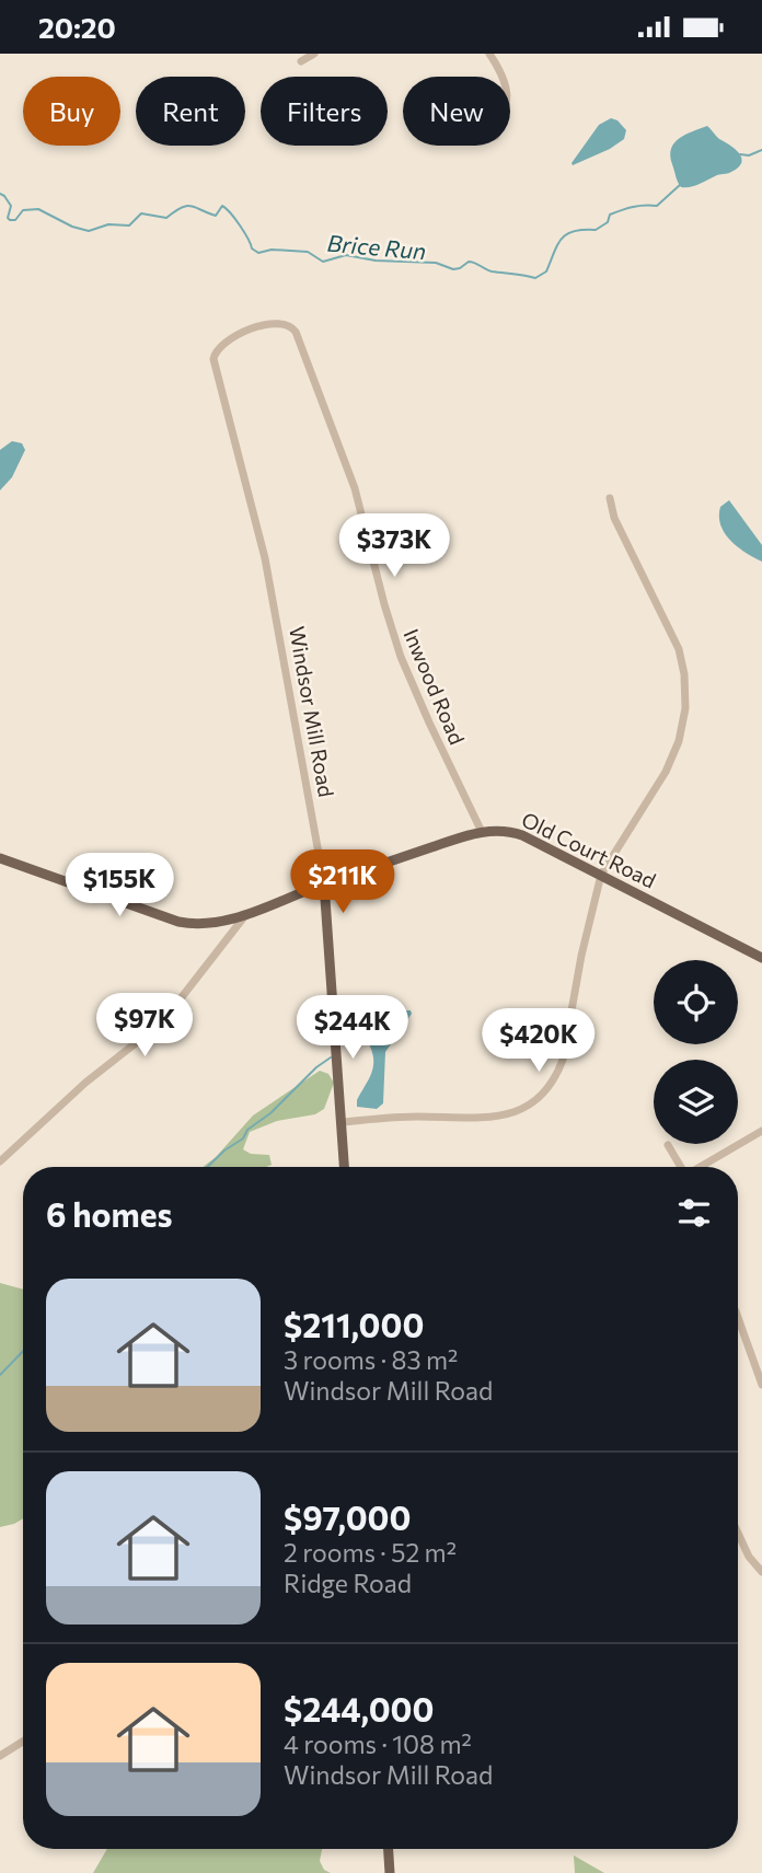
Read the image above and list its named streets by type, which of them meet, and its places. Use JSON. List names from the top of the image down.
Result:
{
  "streets": {
    "main road": ["Windsor Mill Road", "Old Court Road"],
    "street": ["Inwood Road"]
  },
  "crossings": [
    ["Inwood Road", "Windsor Mill Road"],
    ["Inwood Road", "Old Court Road"],
    ["Windsor Mill Road", "Old Court Road"]
  ],
  "water": ["Brice Run"],
  "page": {
    "status": "20:20",
    "chip": [
      "Buy",
      "Rent",
      "Filters",
      "New"
    ],
    "price": [
      "$373K",
      "$211K",
      "$155K",
      "$97K",
      "$244K",
      "$420K"
    ],
    "heading": "6 homes",
    "list": [
      {
        "name": "$211,000",
        "note": "3 rooms · 83 m² · Windsor Mill Road"
      },
      {
        "name": "$97,000",
        "note": "2 rooms · 52 m² · Ridge Road"
      },
      {
        "name": "$244,000",
        "note": "4 rooms · 108 m² · Windsor Mill Road"
      }
    ]
  }
}
